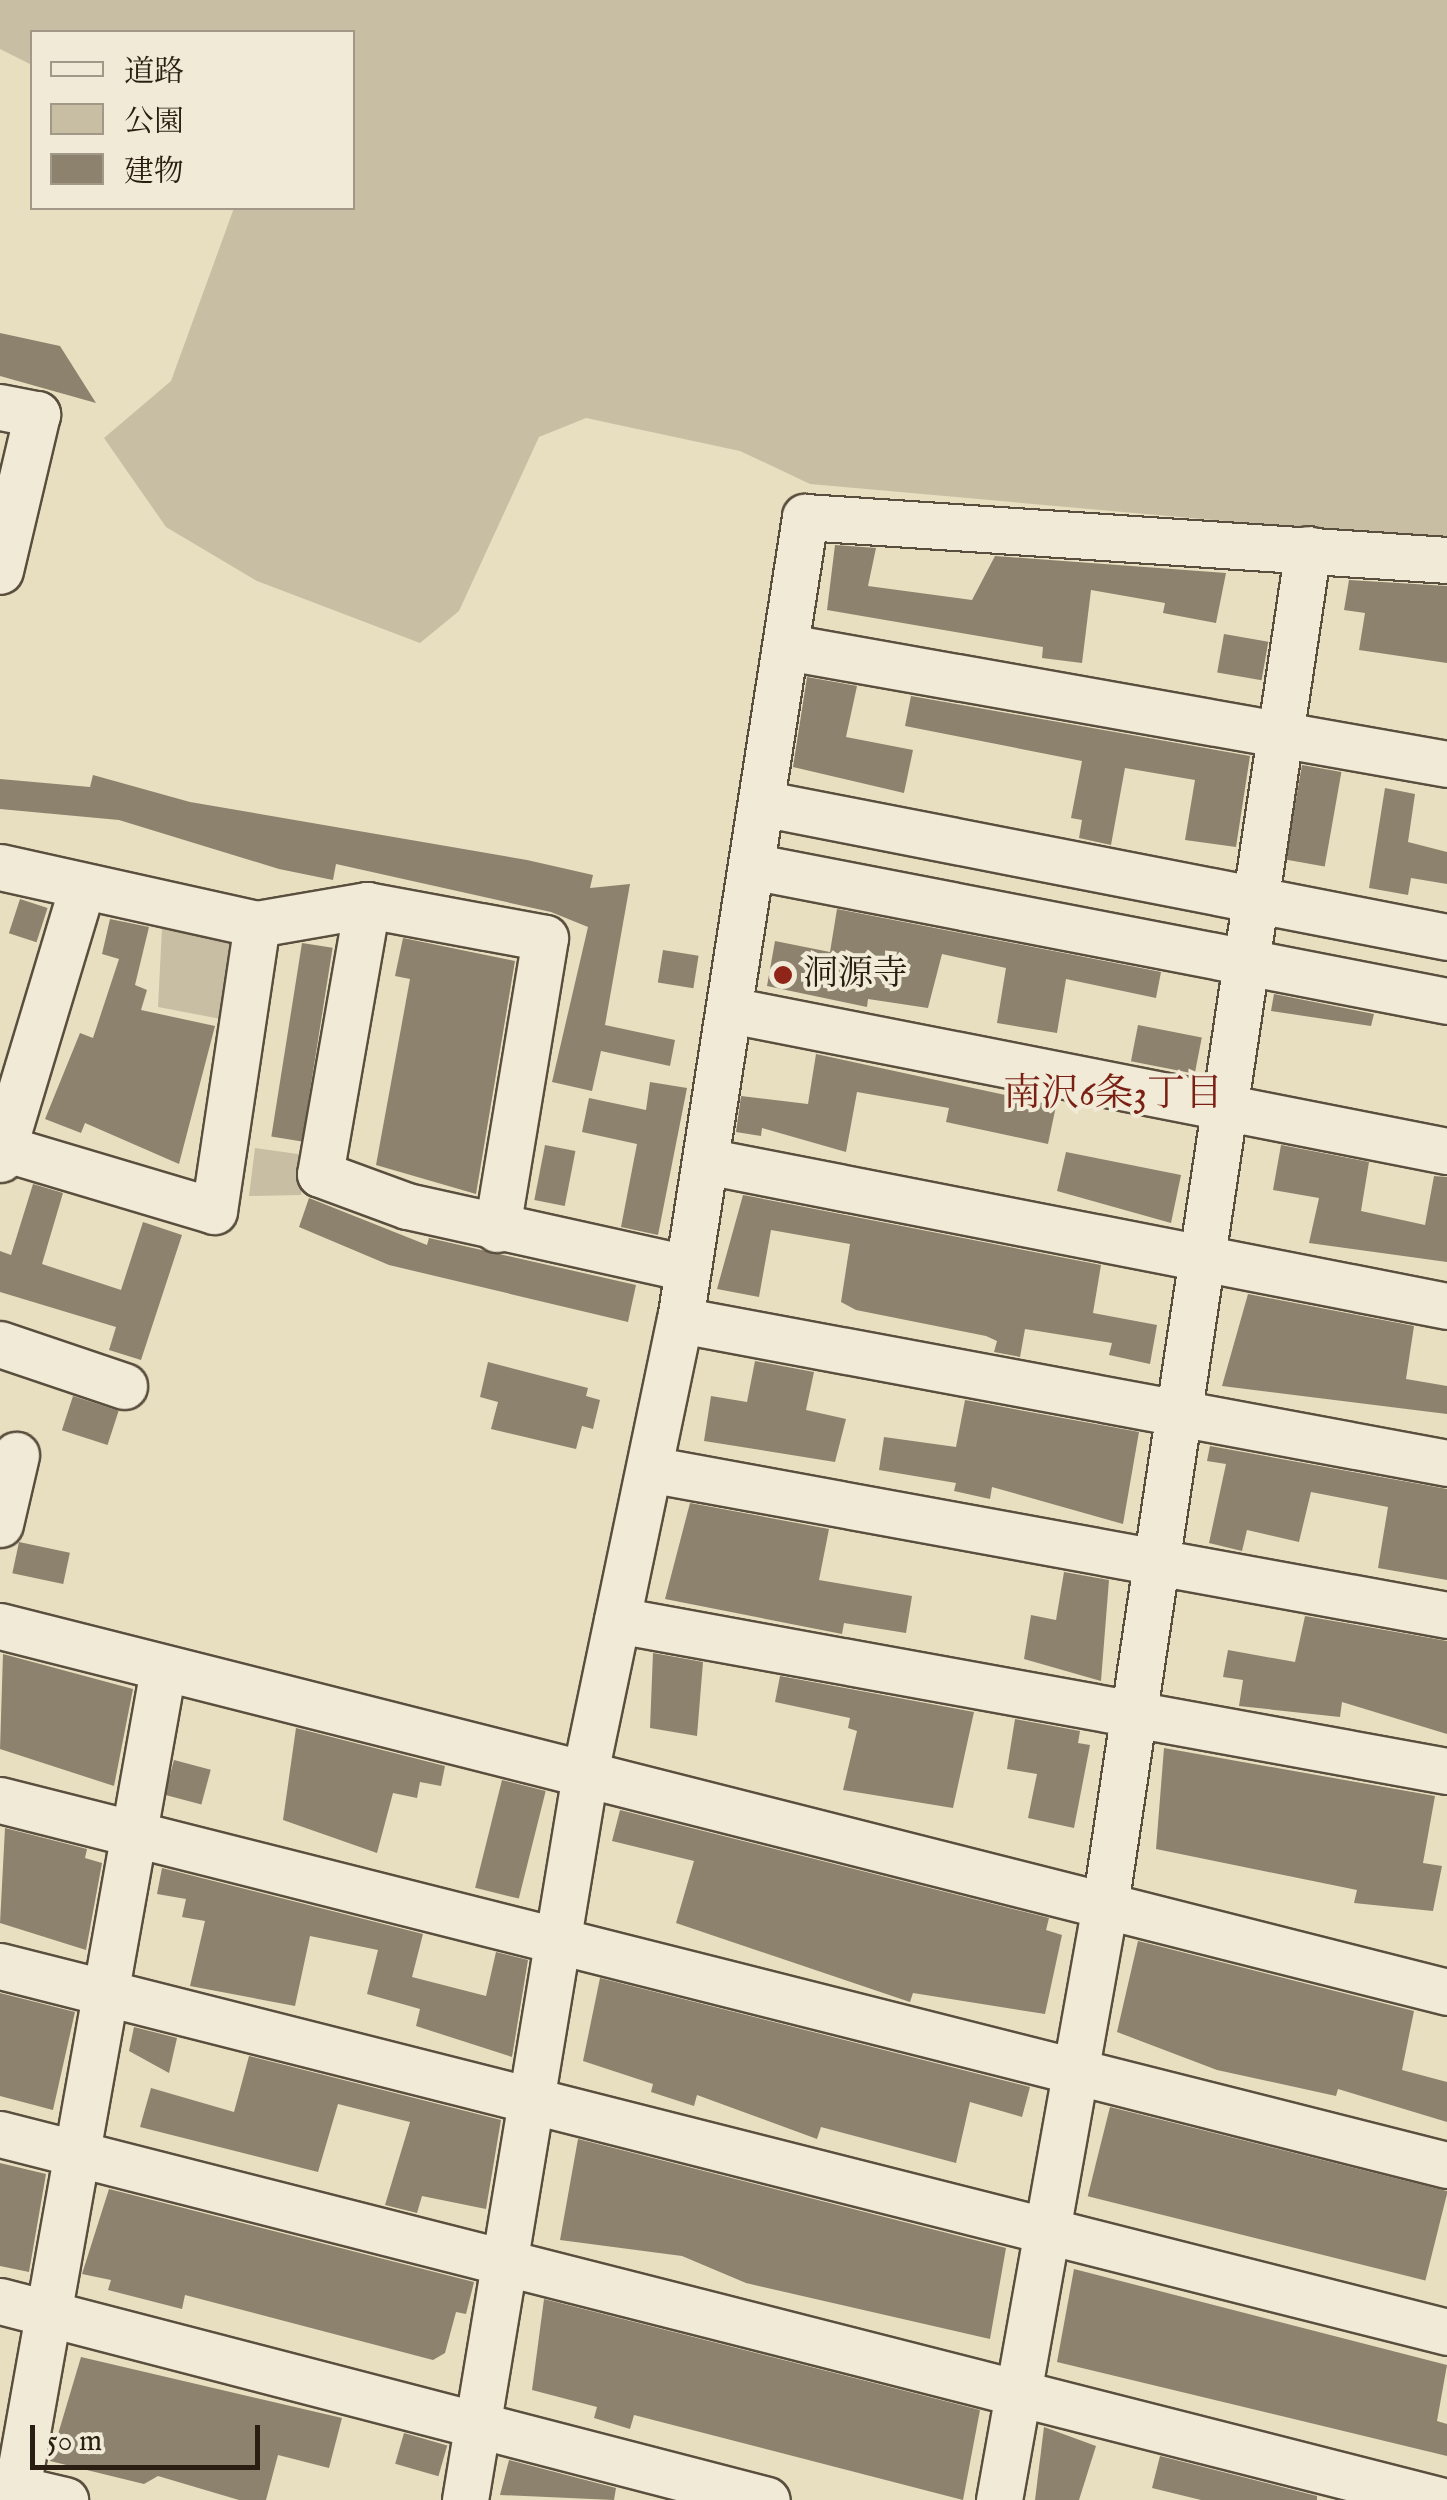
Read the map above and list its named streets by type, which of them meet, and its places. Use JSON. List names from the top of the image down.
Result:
{
  "districts": ["南沢6条3丁目"],
  "places": ["洞源寺"],
  "legend": ["道路", "公園", "建物"],
  "scale_bar": "50 m"
}
